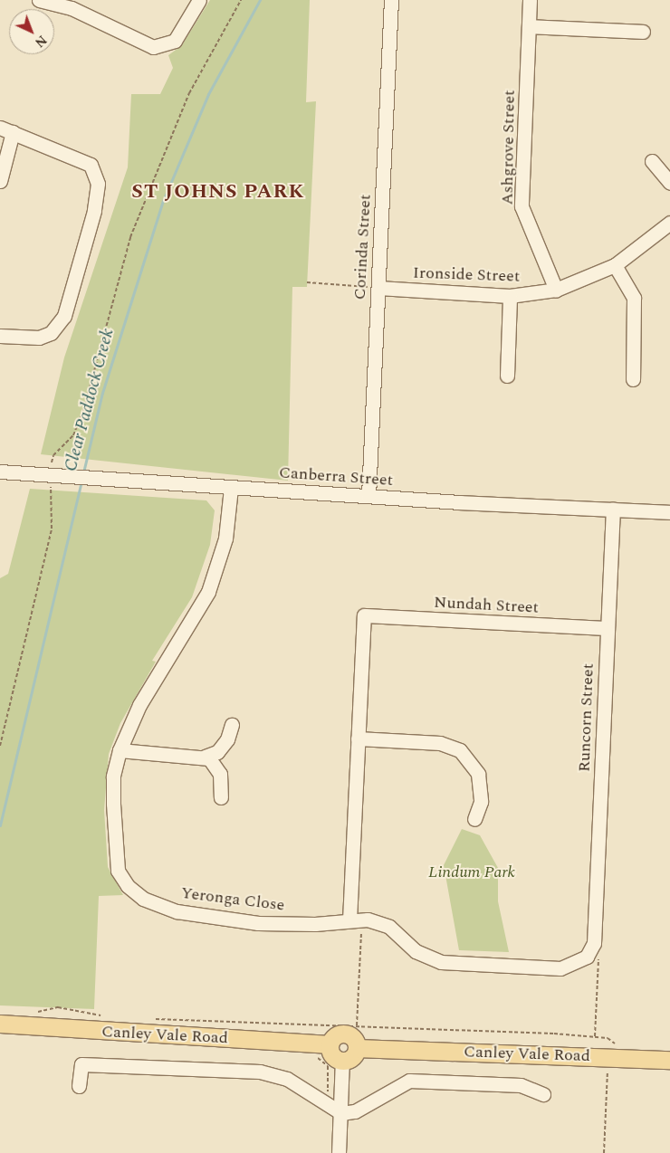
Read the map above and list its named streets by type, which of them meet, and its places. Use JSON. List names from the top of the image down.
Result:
{
  "streets": {
    "main road": ["Canley Vale Road"],
    "street": [
      "Ashgrove Street",
      "Corinda Street",
      "Ironside Street",
      "Canberra Street",
      "Nundah Street",
      "Runcorn Street",
      "Yeronga Close"
    ]
  },
  "crossings": [
    ["Ashgrove Street", "Ironside Street"],
    ["Corinda Street", "Ironside Street"],
    ["Corinda Street", "Canberra Street"],
    ["Canberra Street", "Runcorn Street"],
    ["Canberra Street", "Yeronga Close"],
    ["Nundah Street", "Runcorn Street"],
    ["Runcorn Street", "Yeronga Close"]
  ],
  "districts": ["ST JOHNS PARK"],
  "water": ["Clear Paddock Creek"],
  "parks": ["Lindum Park"],
  "north": "bottom right"
}
